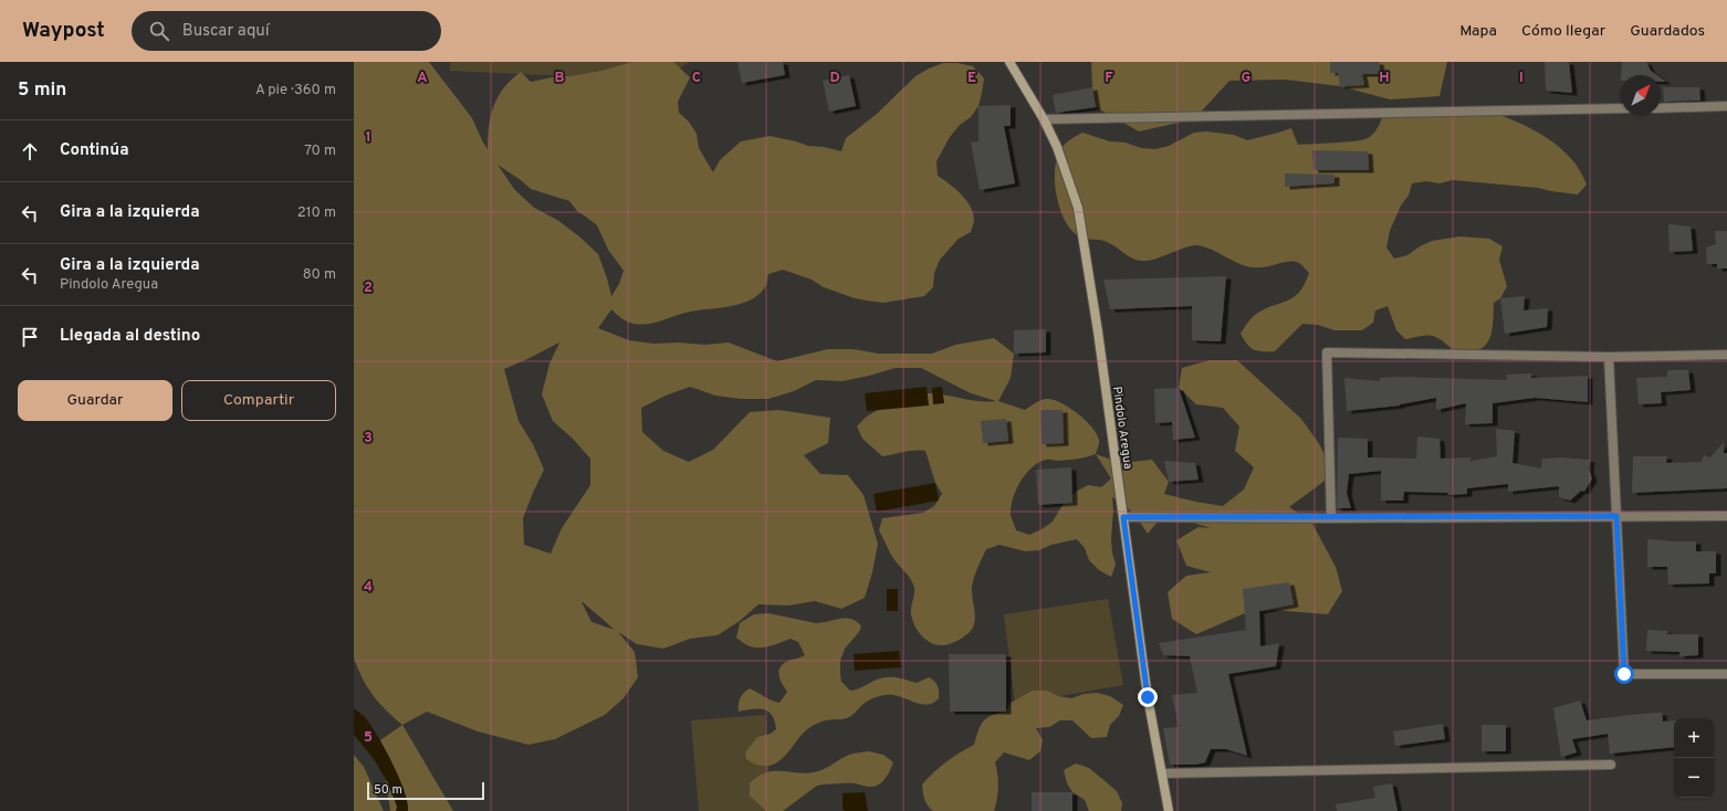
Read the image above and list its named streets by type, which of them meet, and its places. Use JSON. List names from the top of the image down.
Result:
{
  "streets": {
    "main road": ["Pindolo Aregua"]
  },
  "scale_bar": "50 m",
  "north": "top right",
  "page": {
    "header": "Waypost",
    "search": "Buscar aquí",
    "nav": ["Mapa", "Cómo llegar", "Guardados"],
    "heading": ["5 min", "A pie · 360 m"],
    "list": [
      ["Continúa", "70 m"],
      ["Gira a la izquierda", "210 m"],
      ["Gira a la izquierda", "Pindolo Aregua", "80 m"],
      "Llegada al destino"
    ],
    "buttons": ["Guardar", "Compartir"],
    "map_buttons": ["+", "−"],
    "scale": "50 m"
  },
  "grid": {
    "columns": [
      "A",
      "B",
      "C",
      "D",
      "E",
      "F",
      "G",
      "H",
      "I"
    ],
    "rows": [
      "1",
      "2",
      "3",
      "4",
      "5"
    ]
  }
}
